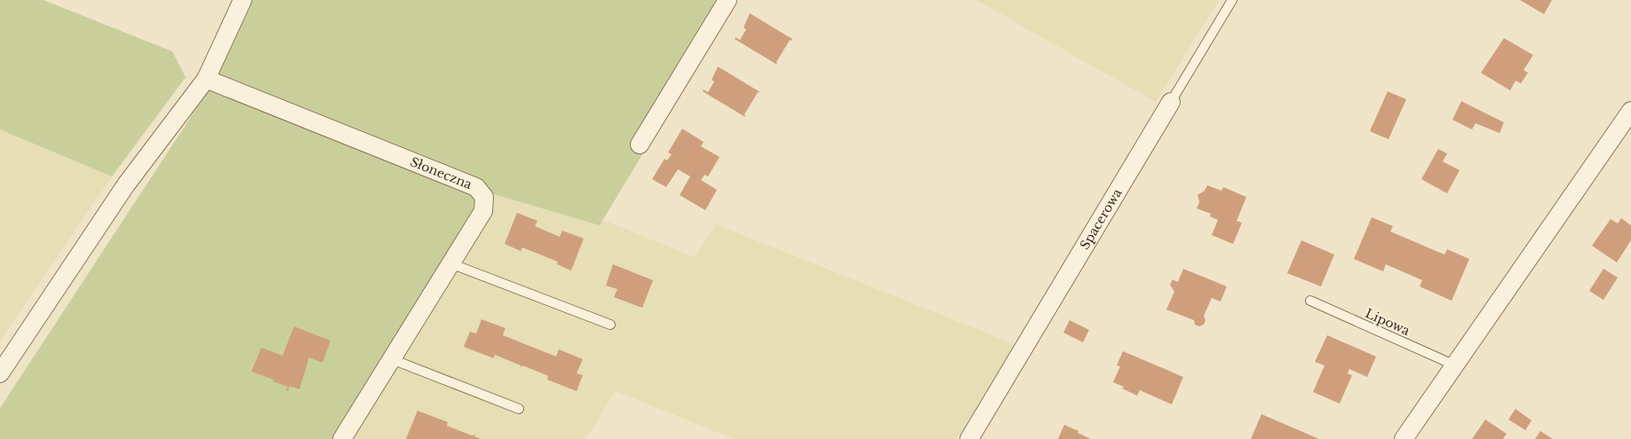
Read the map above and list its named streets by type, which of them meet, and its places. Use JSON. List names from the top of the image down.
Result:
{
  "streets": {
    "street": ["Słoneczna", "Spacerowa"],
    "lane": ["Lipowa"]
  }
}
